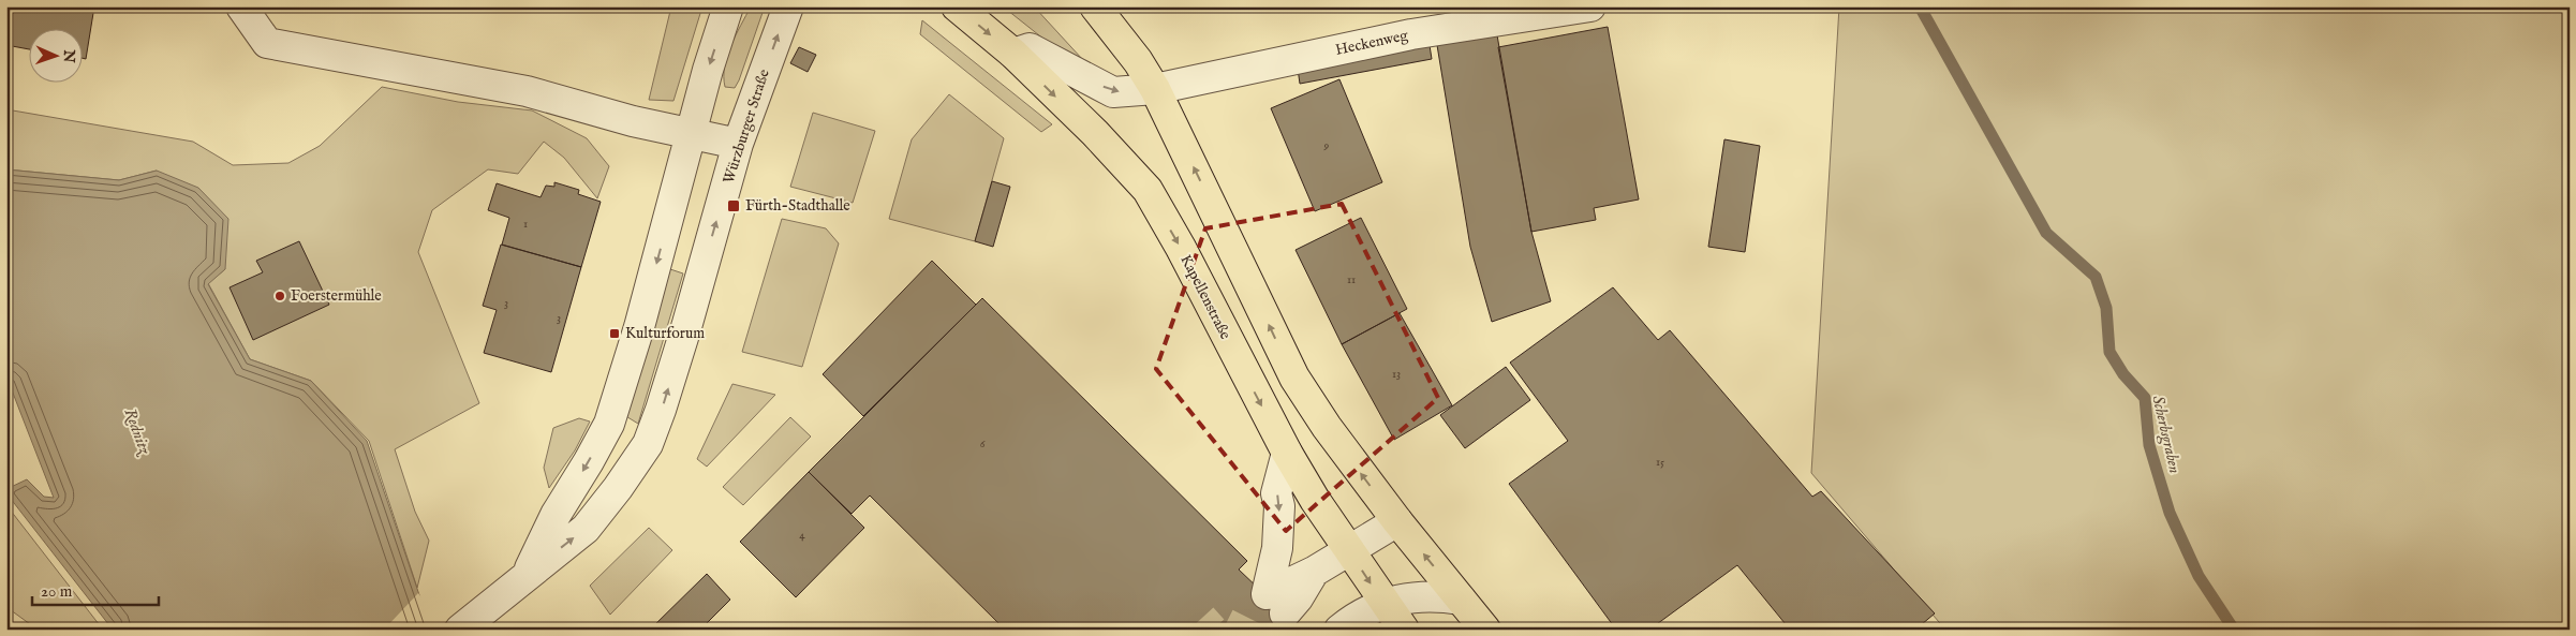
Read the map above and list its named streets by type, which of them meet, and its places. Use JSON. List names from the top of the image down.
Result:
{
  "streets": {
    "main road": ["Kapellenstraße"],
    "street": ["Heckenweg", "Würzburger Straße"]
  },
  "crossings": [
    ["Heckenweg", "Kapellenstraße"]
  ],
  "water": ["Rednitz", "Scherbsgraben"],
  "places": {
    "transit": ["Fürth-Stadthalle", "Kulturforum"],
    "other": ["Foerstermühle"]
  },
  "house_numbers": [
    "9",
    "1",
    "11",
    "3",
    "3",
    "13",
    "6",
    "15",
    "4"
  ],
  "scale_bar": "20 m",
  "north": "right"
}
